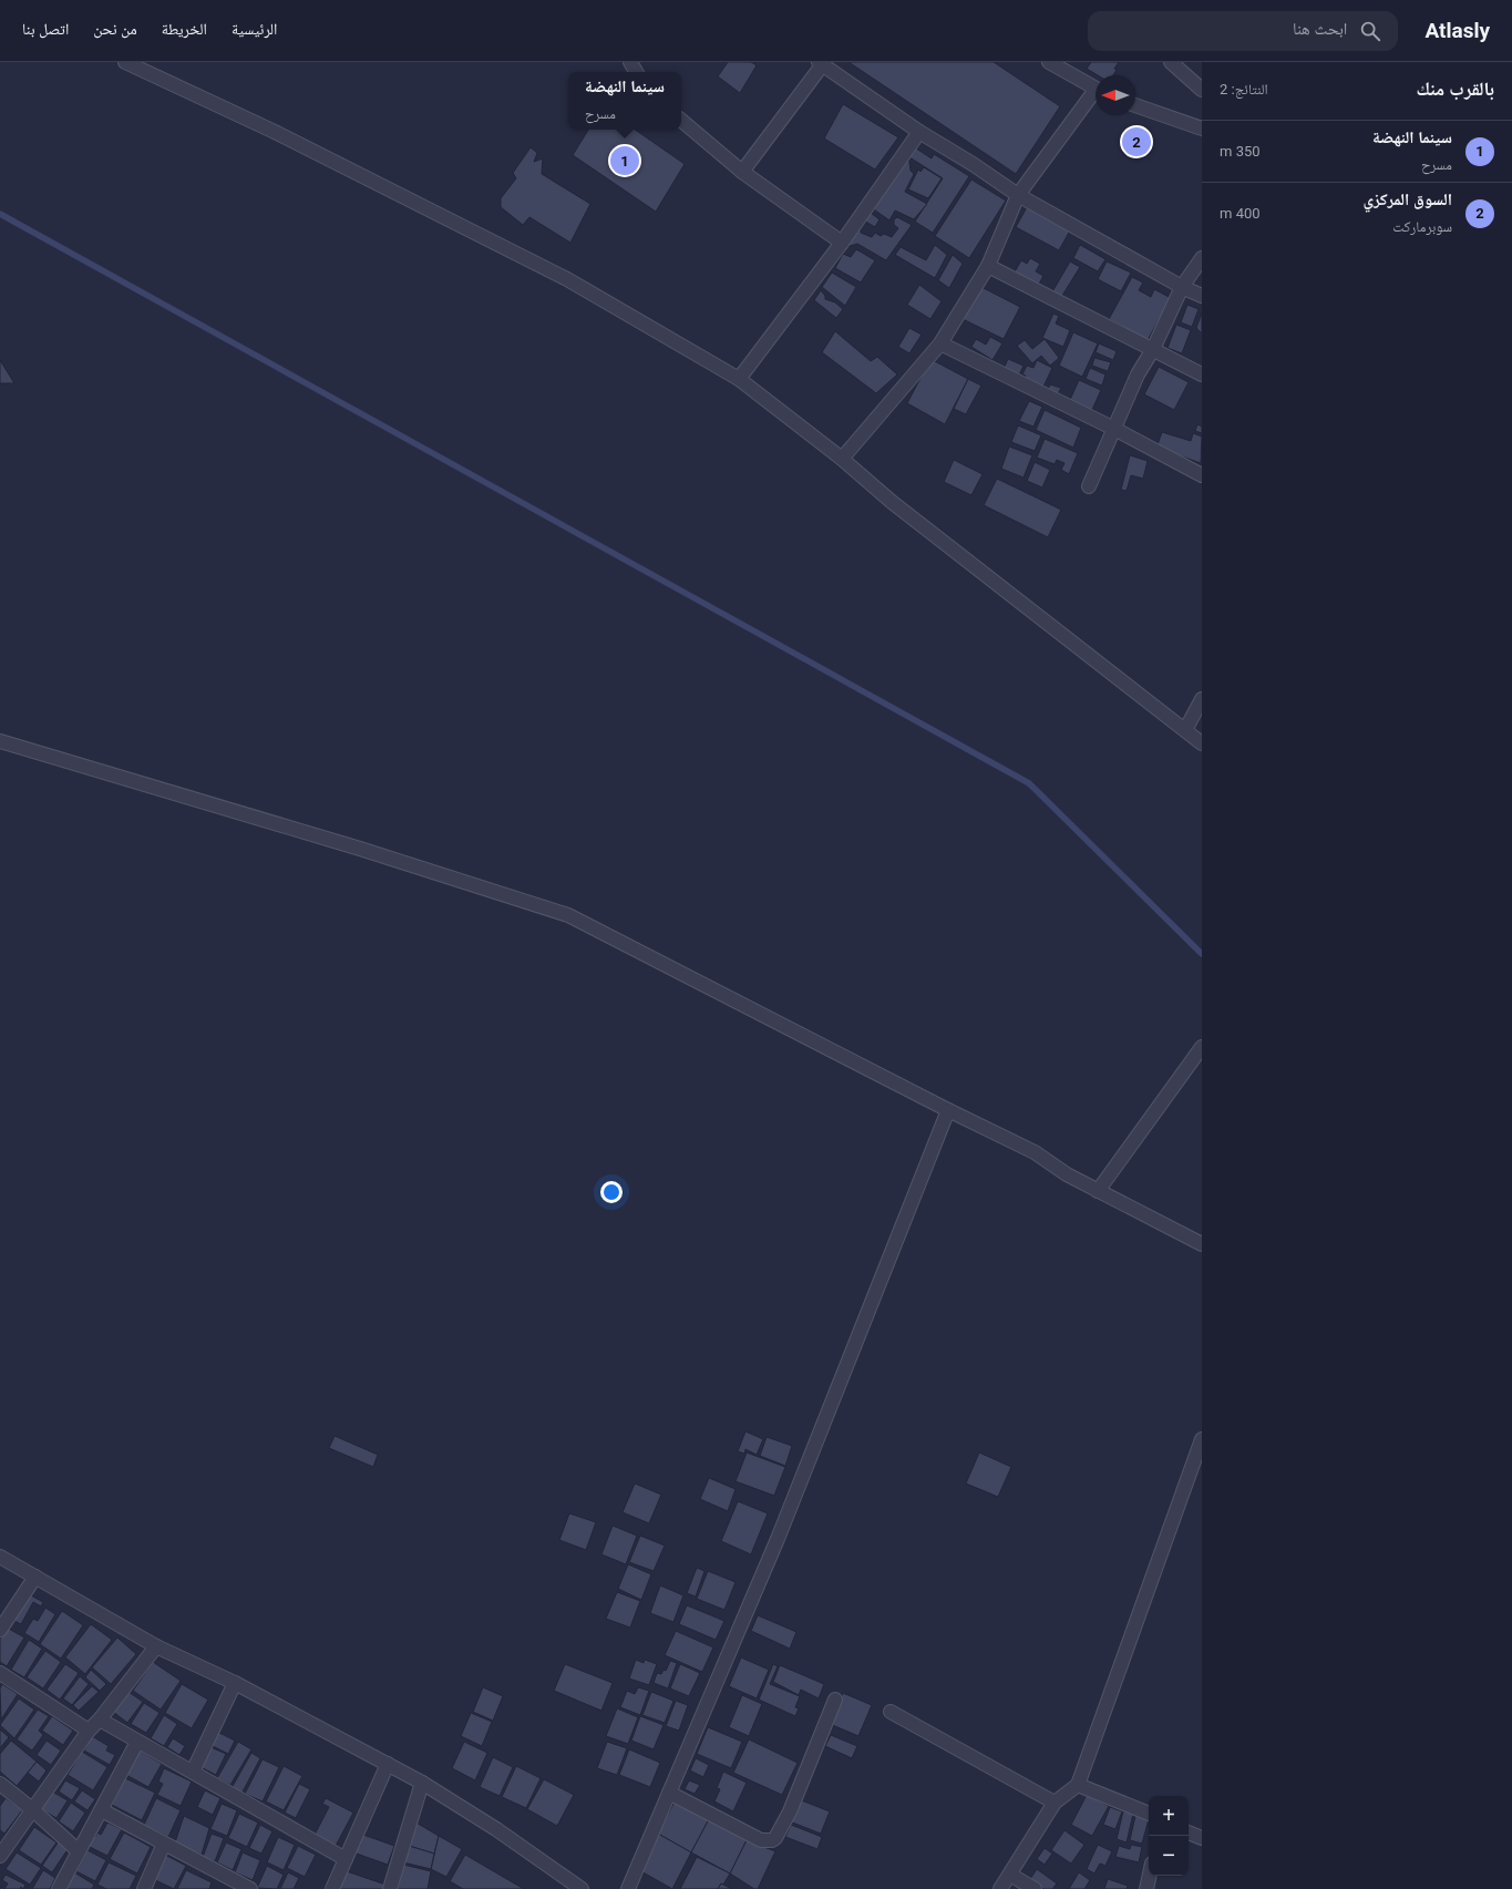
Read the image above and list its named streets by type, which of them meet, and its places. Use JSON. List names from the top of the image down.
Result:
{
  "north": "left",
  "page": {
    "header": "Atlasly",
    "search": "ابحث هنا",
    "nav": [
      "الرئيسية",
      "الخريطة",
      "من نحن",
      "اتصل بنا"
    ],
    "heading": ["بالقرب منك", "النتائج: 2"],
    "popup": ["سينما النهضة", "مسرح"],
    "list": [
      {
        "mark": "1",
        "name": "سينما النهضة",
        "note": "مسرح",
        "value": "350 m"
      },
      {
        "mark": "2",
        "name": "السوق المركزي",
        "note": "سوبرماركت",
        "value": "400 m"
      }
    ],
    "pins": ["2", "1"],
    "map_buttons": ["+", "−"]
  }
}
